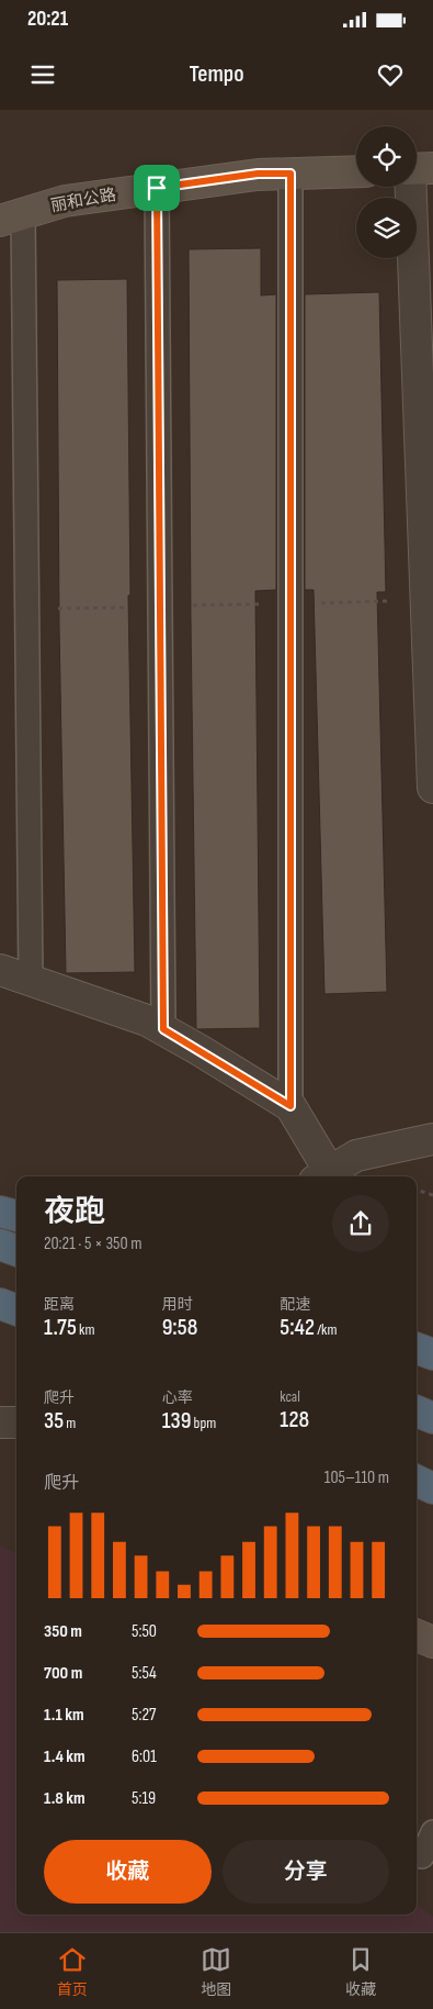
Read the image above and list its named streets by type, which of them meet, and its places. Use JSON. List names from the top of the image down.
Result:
{
  "streets": {
    "main road": ["丽和公路"]
  },
  "page": {
    "status": "20:21",
    "header": "Tempo",
    "heading": ["夜跑", "20:21 · 5 × 350 m"],
    "stats": [
      ["距离", "1.75 km"],
      ["用时", "9:58"],
      ["配速", "5:42 /km"],
      ["爬升", "35 m"],
      ["心率", "139 bpm"],
      ["kcal", "128"]
    ],
    "chart": ["爬升", "105–110 m"],
    "list": [
      {
        "name": "350 m",
        "note": "5:50"
      },
      {
        "name": "700 m",
        "note": "5:54"
      },
      {
        "name": "1.1 km",
        "note": "5:27"
      },
      {
        "name": "1.4 km",
        "note": "6:01"
      },
      {
        "name": "1.8 km",
        "note": "5:19"
      }
    ],
    "buttons": ["收藏", "分享"],
    "tabs": ["首页", "地图", "收藏"]
  }
}
